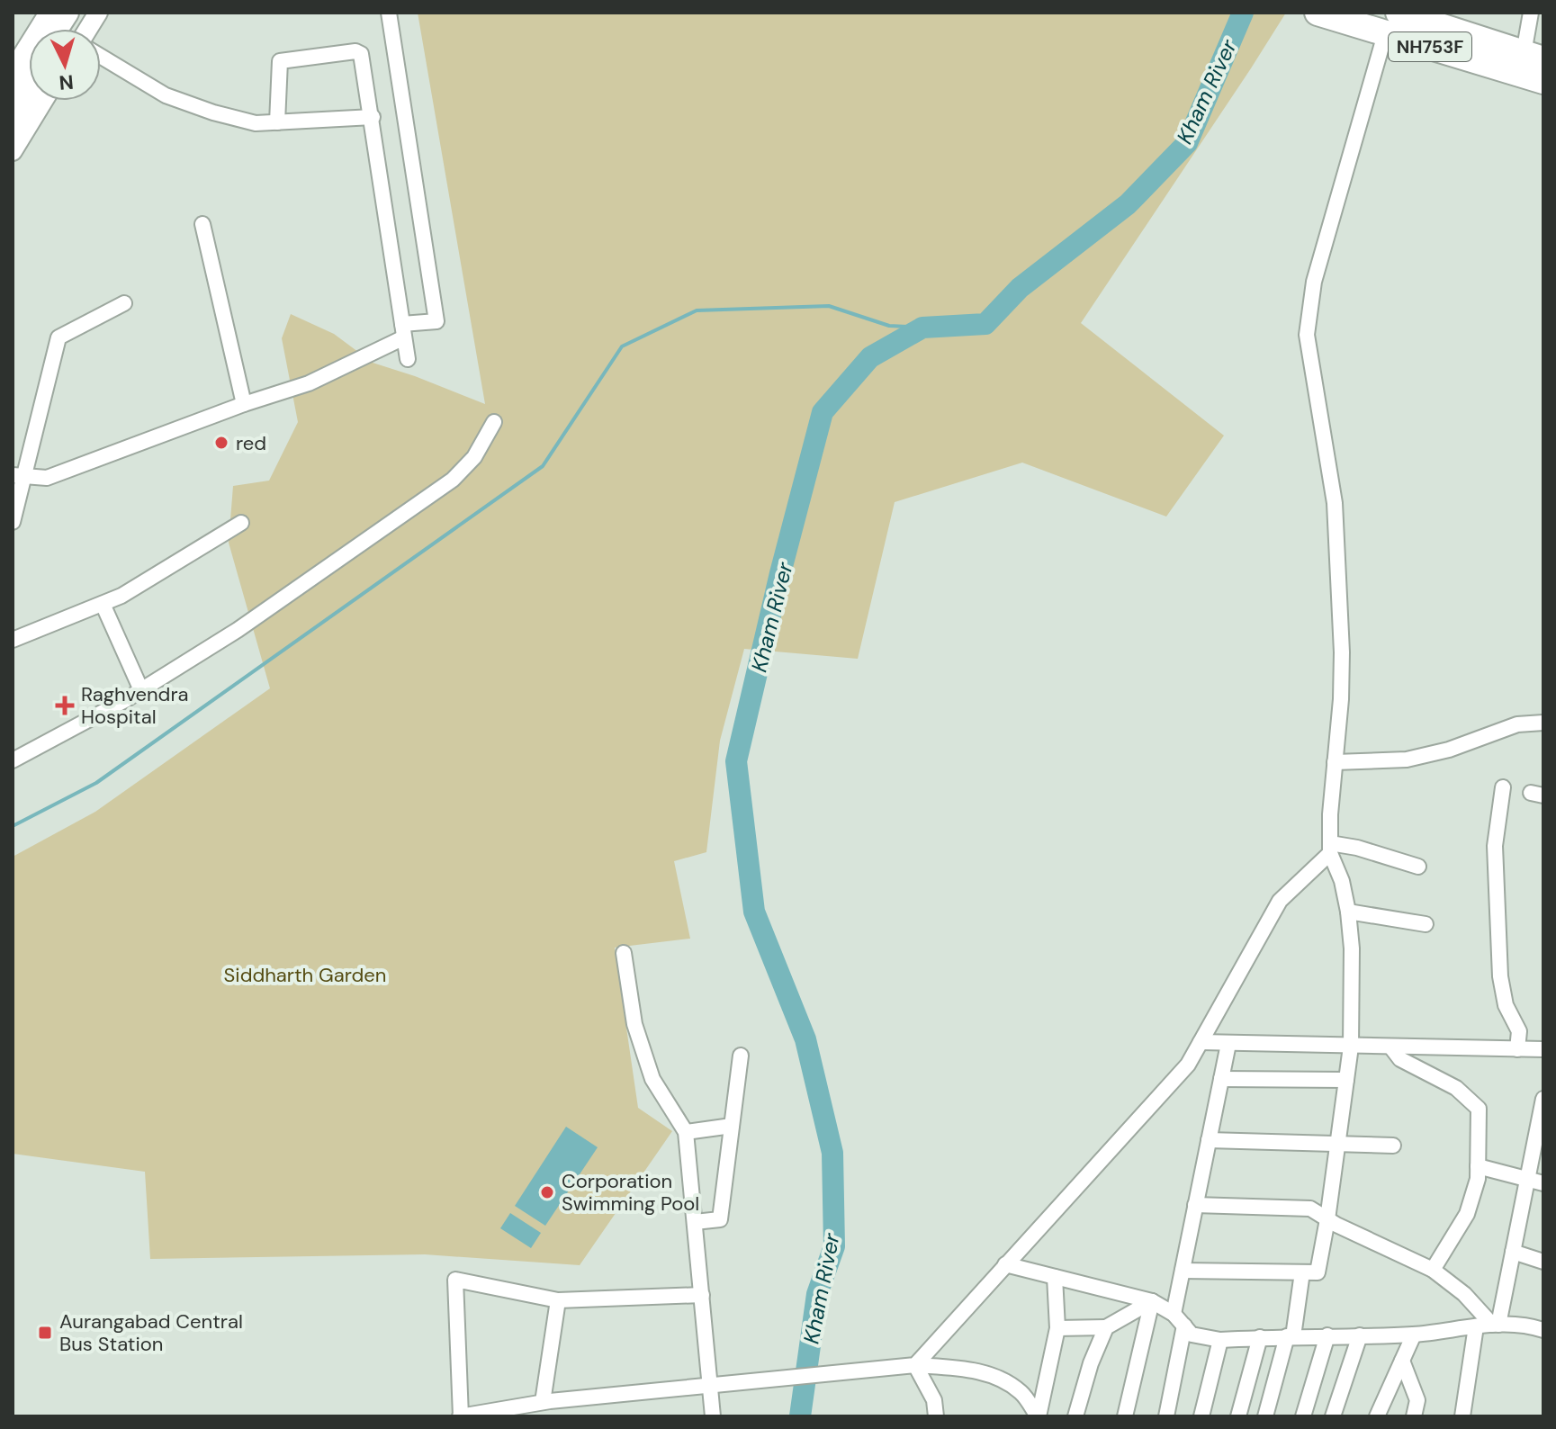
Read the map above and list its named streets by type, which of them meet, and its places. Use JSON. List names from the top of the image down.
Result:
{
  "streets": {
    "highway": ["NH753F"]
  },
  "water": ["Kham River"],
  "parks": ["Siddharth Garden"],
  "places": {
    "other": ["red", "Corporation Swimming Pool"],
    "health": ["Raghvendra Hospital"],
    "transit": ["Aurangabad Central Bus Station"]
  },
  "north": "bottom"
}
